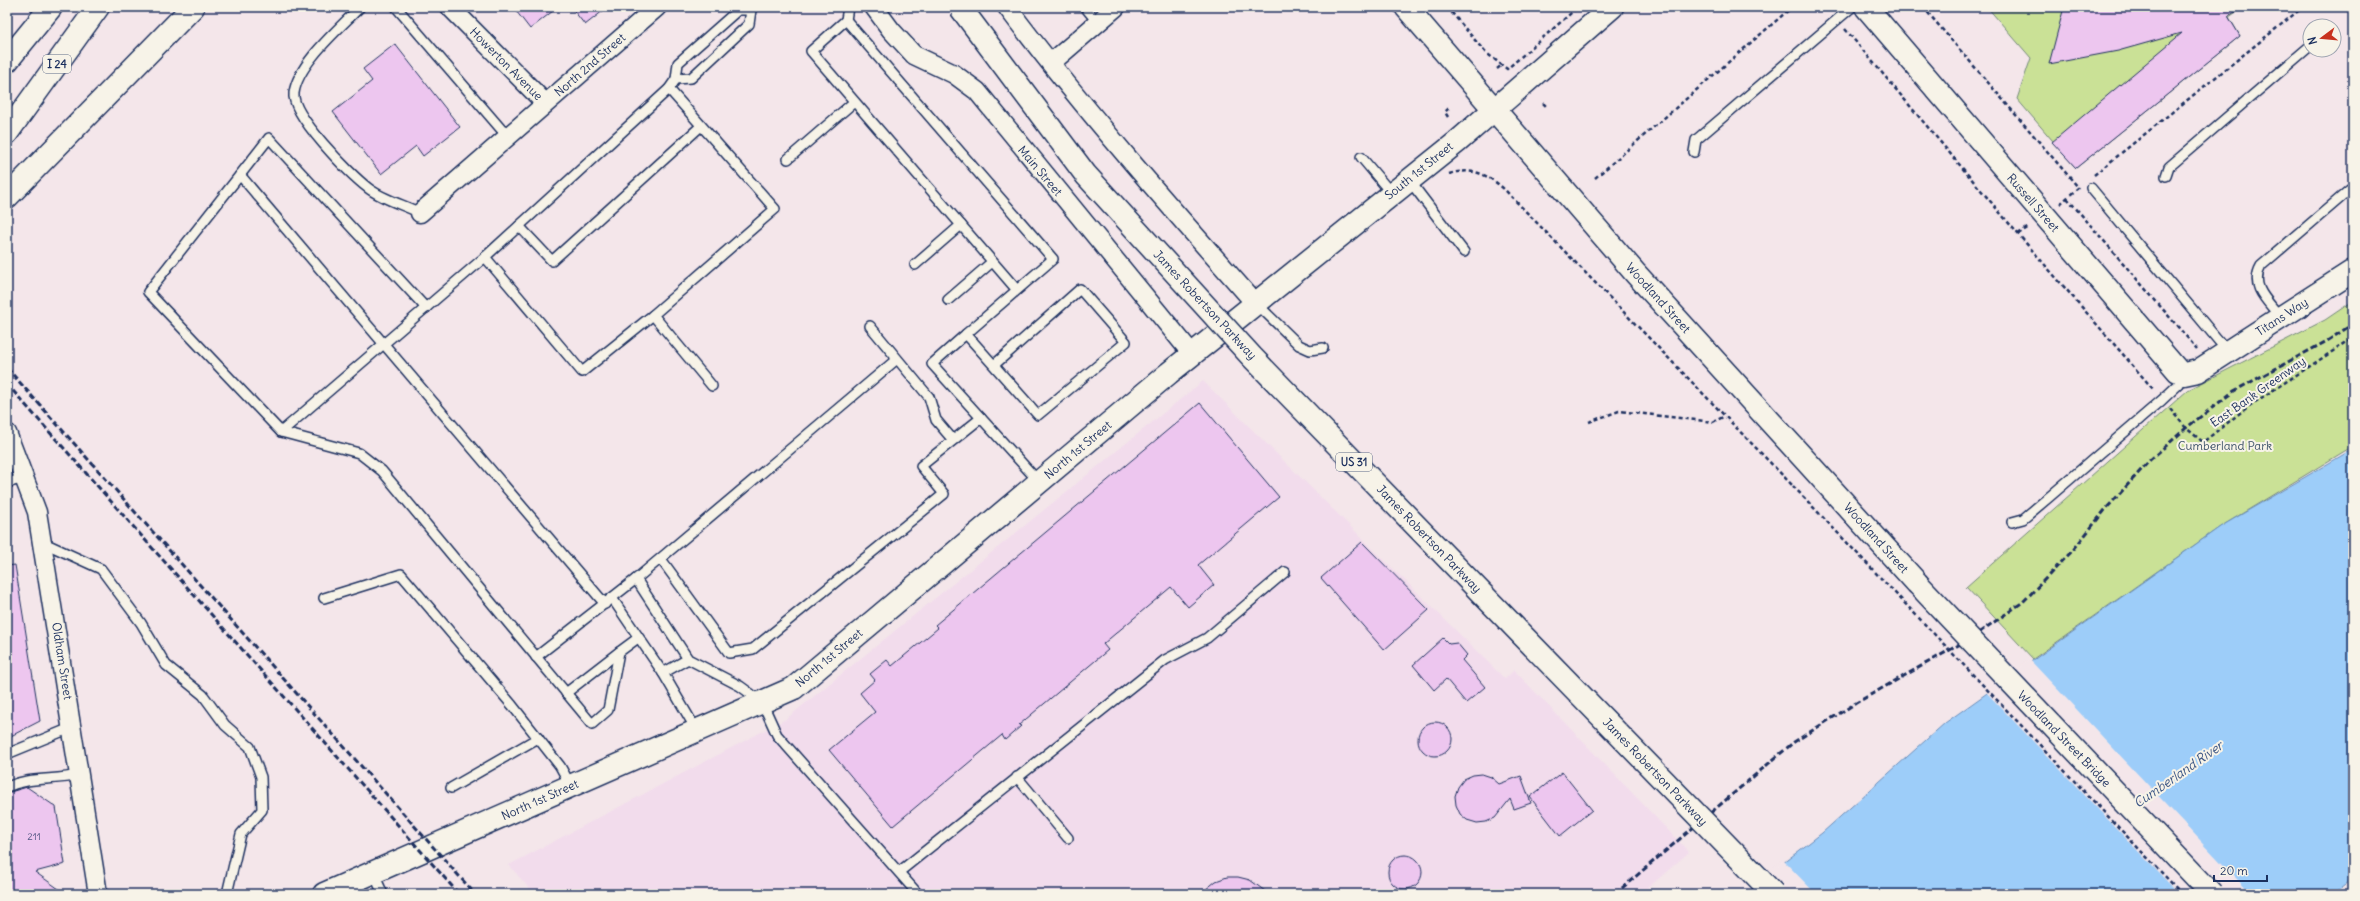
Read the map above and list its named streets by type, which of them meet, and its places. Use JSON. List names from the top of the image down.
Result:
{
  "streets": {
    "main road": [
      "I 24",
      "South 1st Street",
      "Russell Street",
      "Woodland Street",
      "James Robertson Parkway",
      "Titans Way",
      "North 1st Street",
      "US 31",
      "Woodland Street Bridge"
    ],
    "street": [
      "Howerton Avenue",
      "North 2nd Street",
      "Main Street",
      "Oldham Street"
    ],
    "path": ["East Bank Greenway"]
  },
  "crossings": [
    ["Howerton Avenue", "North 2nd Street"],
    ["Main Street", "North 1st Street"],
    ["South 1st Street", "Woodland Street"],
    ["South 1st Street", "North 1st Street"],
    ["Woodland Street", "Woodland Street Bridge"]
  ],
  "water": ["Cumberland River"],
  "parks": ["Cumberland Park"],
  "house_numbers": ["211"],
  "scale_bar": "20 m",
  "north": "left"
}
